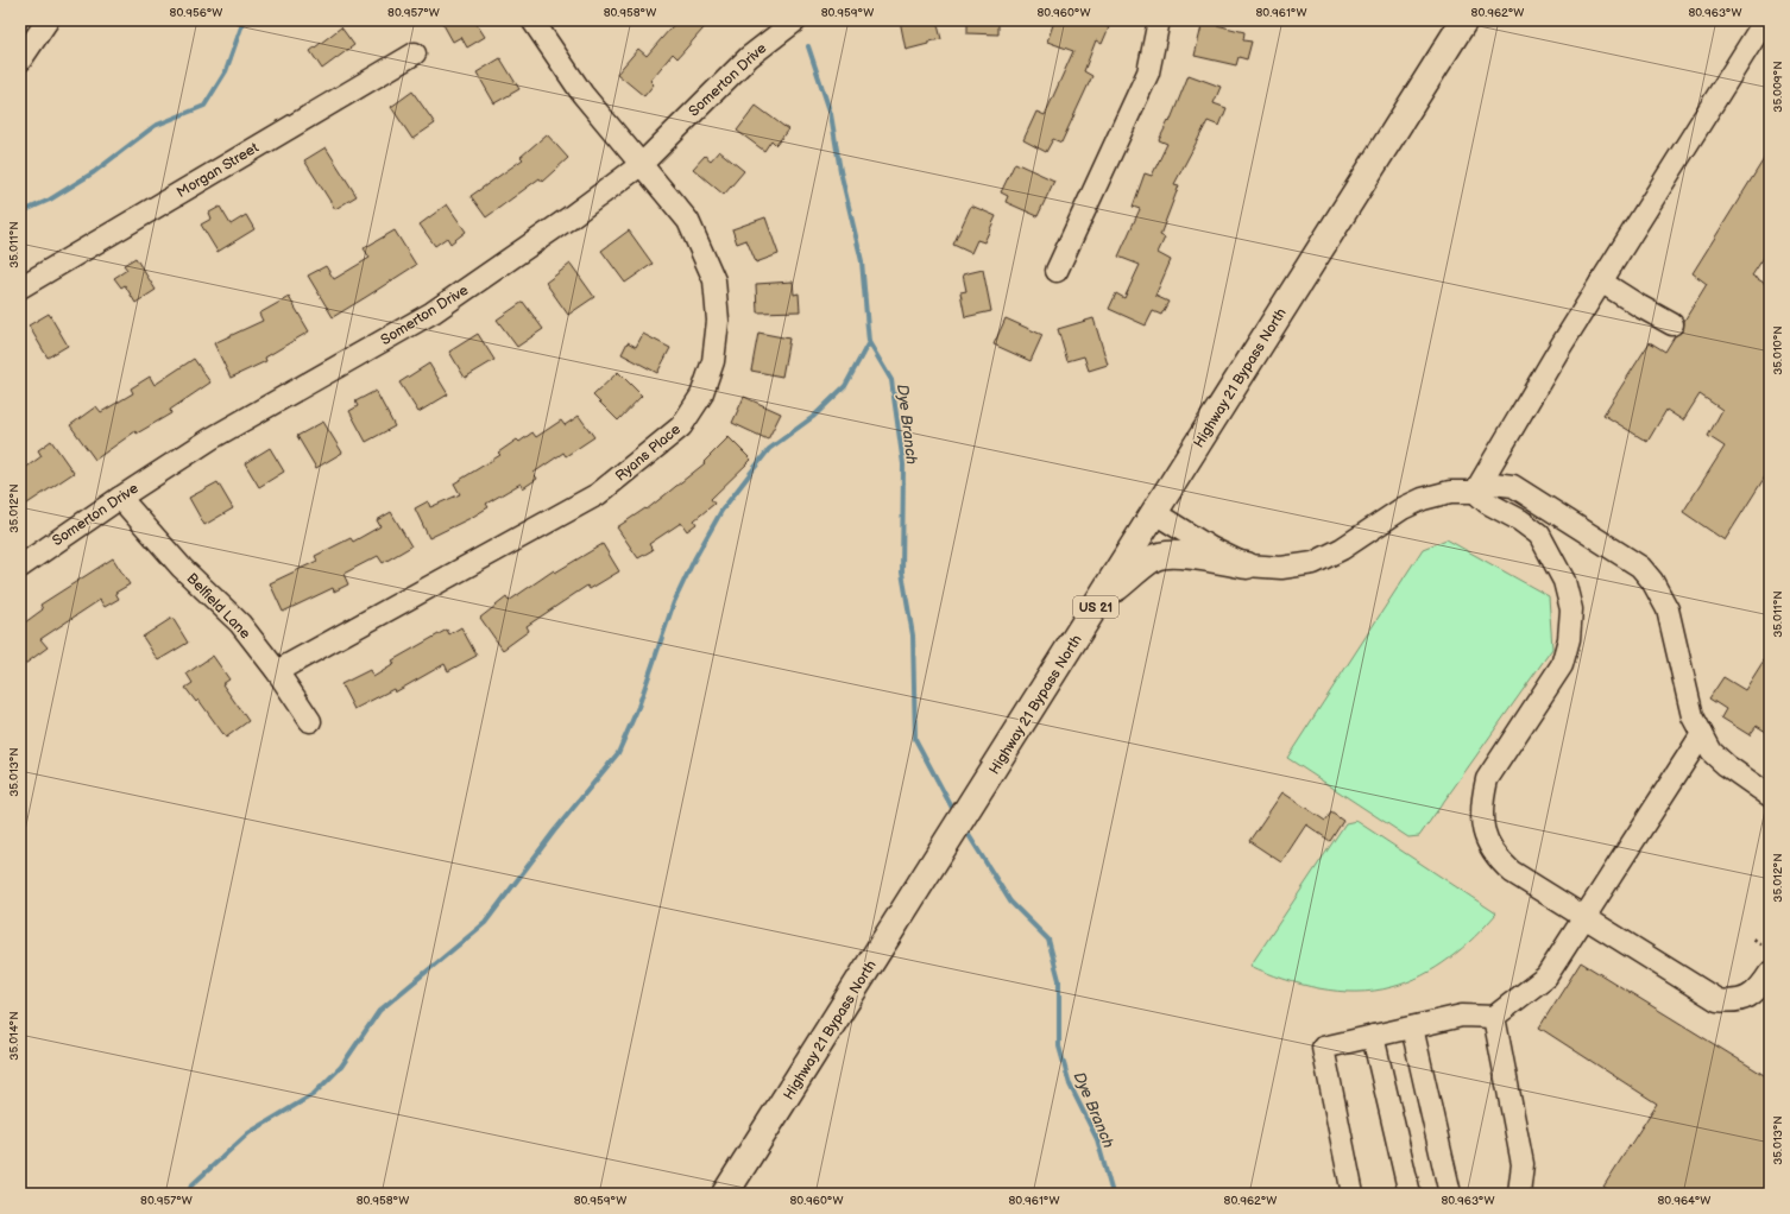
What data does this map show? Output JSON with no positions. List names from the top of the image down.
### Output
{
  "streets": {
    "main road": ["Highway 21 Bypass North", "US 21"],
    "street": [
      "Somerton Drive",
      "Morgan Street",
      "Ryans Place",
      "Belfield Lane"
    ]
  },
  "crossings": [
    ["Somerton Drive", "Ryans Place"],
    ["Somerton Drive", "Belfield Lane"],
    ["Ryans Place", "Belfield Lane"]
  ],
  "water": ["Dye Branch"],
  "coordinates": [
    "80.956°W",
    "80.957°W",
    "80.958°W",
    "80.959°W",
    "80.960°W",
    "80.961°W",
    "80.962°W",
    "80.963°W",
    "35.009°N",
    "35.011°N",
    "35.010°N",
    "35.012°N",
    "35.013°N",
    "35.014°N",
    "80.964°W"
  ]
}
